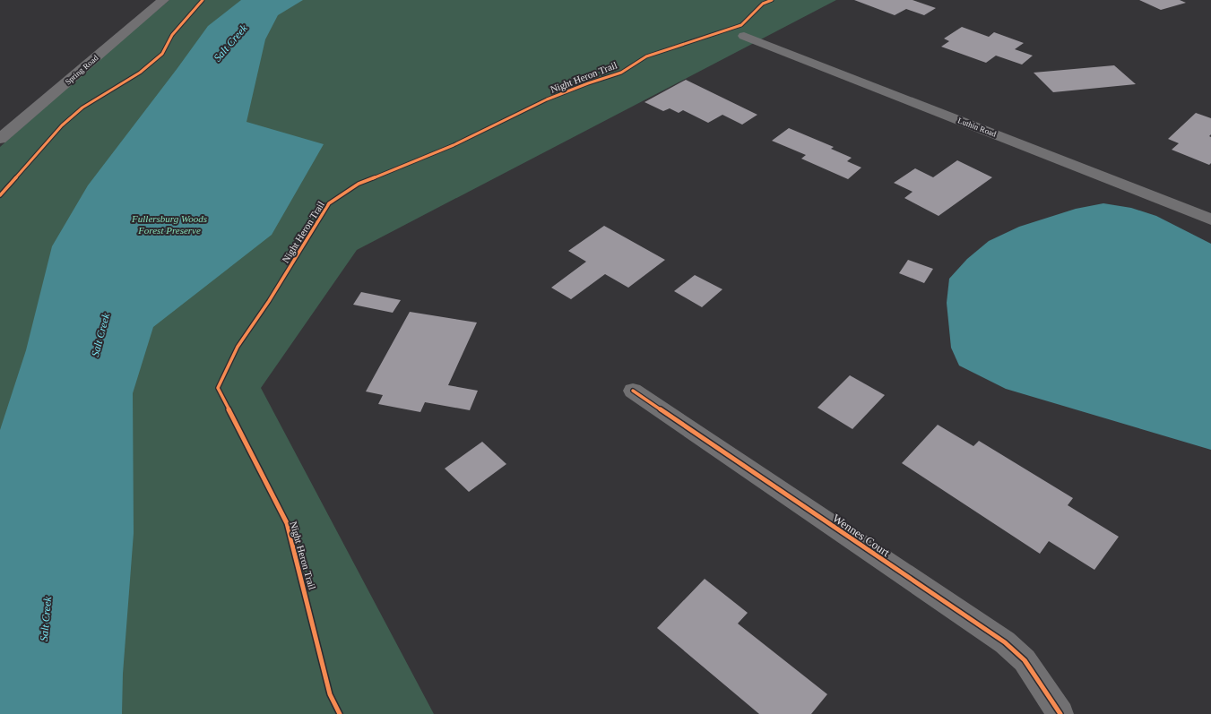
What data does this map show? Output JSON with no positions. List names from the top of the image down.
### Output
{
  "streets": {
    "street": ["Spring Road", "Luthin Road", "Wennes Court"],
    "cycle path": ["Night Heron Trail"]
  },
  "water": ["Salt Creek"],
  "parks": ["Fullersburg Woods Forest Preserve"]
}
